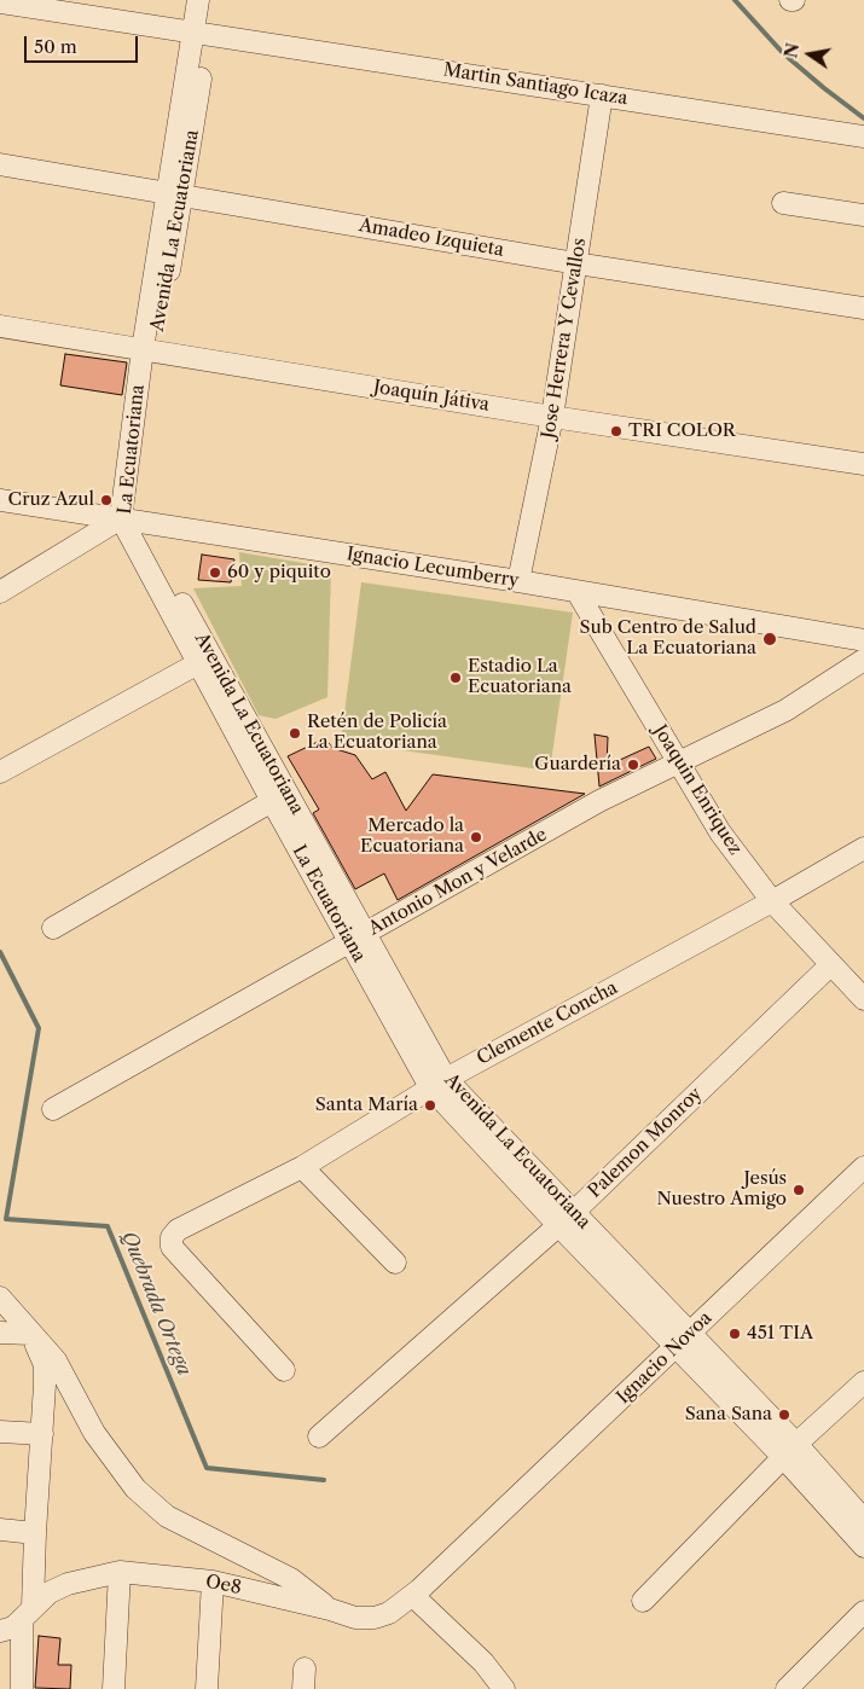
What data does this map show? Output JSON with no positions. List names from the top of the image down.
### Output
{
  "streets": {
    "street": [
      "Martin Santiago Icaza",
      "Avenida La Ecuatoriana",
      "Amadeo Izquieta",
      "Jose Herrera Y Cevallos",
      "Joaquín Játiva",
      "La Ecuatoriana",
      "Ignacio Lecumberry",
      "Joaquin Enriquez",
      "Antonio Mon y Velarde",
      "Clemente Concha",
      "Palemon Monroy",
      "Ignacio Novoa",
      "Oe8"
    ]
  },
  "crossings": [
    ["Martin Santiago Icaza", "Jose Herrera Y Cevallos"],
    ["Martin Santiago Icaza", "La Ecuatoriana"],
    ["Avenida La Ecuatoriana", "La Ecuatoriana"],
    ["Avenida La Ecuatoriana", "Antonio Mon y Velarde"],
    ["Avenida La Ecuatoriana", "Clemente Concha"],
    ["Avenida La Ecuatoriana", "Palemon Monroy"],
    ["Avenida La Ecuatoriana", "Ignacio Novoa"],
    ["Amadeo Izquieta", "Jose Herrera Y Cevallos"],
    ["Amadeo Izquieta", "La Ecuatoriana"],
    ["Jose Herrera Y Cevallos", "Joaquín Játiva"],
    ["Jose Herrera Y Cevallos", "Ignacio Lecumberry"],
    ["Joaquín Játiva", "La Ecuatoriana"],
    ["La Ecuatoriana", "Ignacio Lecumberry"],
    ["La Ecuatoriana", "Antonio Mon y Velarde"],
    ["Ignacio Lecumberry", "Joaquin Enriquez"],
    ["Joaquin Enriquez", "Antonio Mon y Velarde"],
    ["Joaquin Enriquez", "Clemente Concha"],
    ["Joaquin Enriquez", "Palemon Monroy"],
    ["Ignacio Novoa", "Oe8"]
  ],
  "water": ["Quebrada Ortega"],
  "places": [
    "TRI COLOR",
    "Cruz Azul",
    "60 y piquito",
    "Sub Centro de Salud La Ecuatoriana",
    "Estadio La Ecuatoriana",
    "Retén de Policía La Ecuatoriana",
    "Guardería",
    "Mercado la Ecuatoriana",
    "Santa María",
    "Jesús Nuestro Amigo",
    "451 TIA",
    "Sana Sana"
  ],
  "scale_bar": "50 m",
  "north": "left"
}
